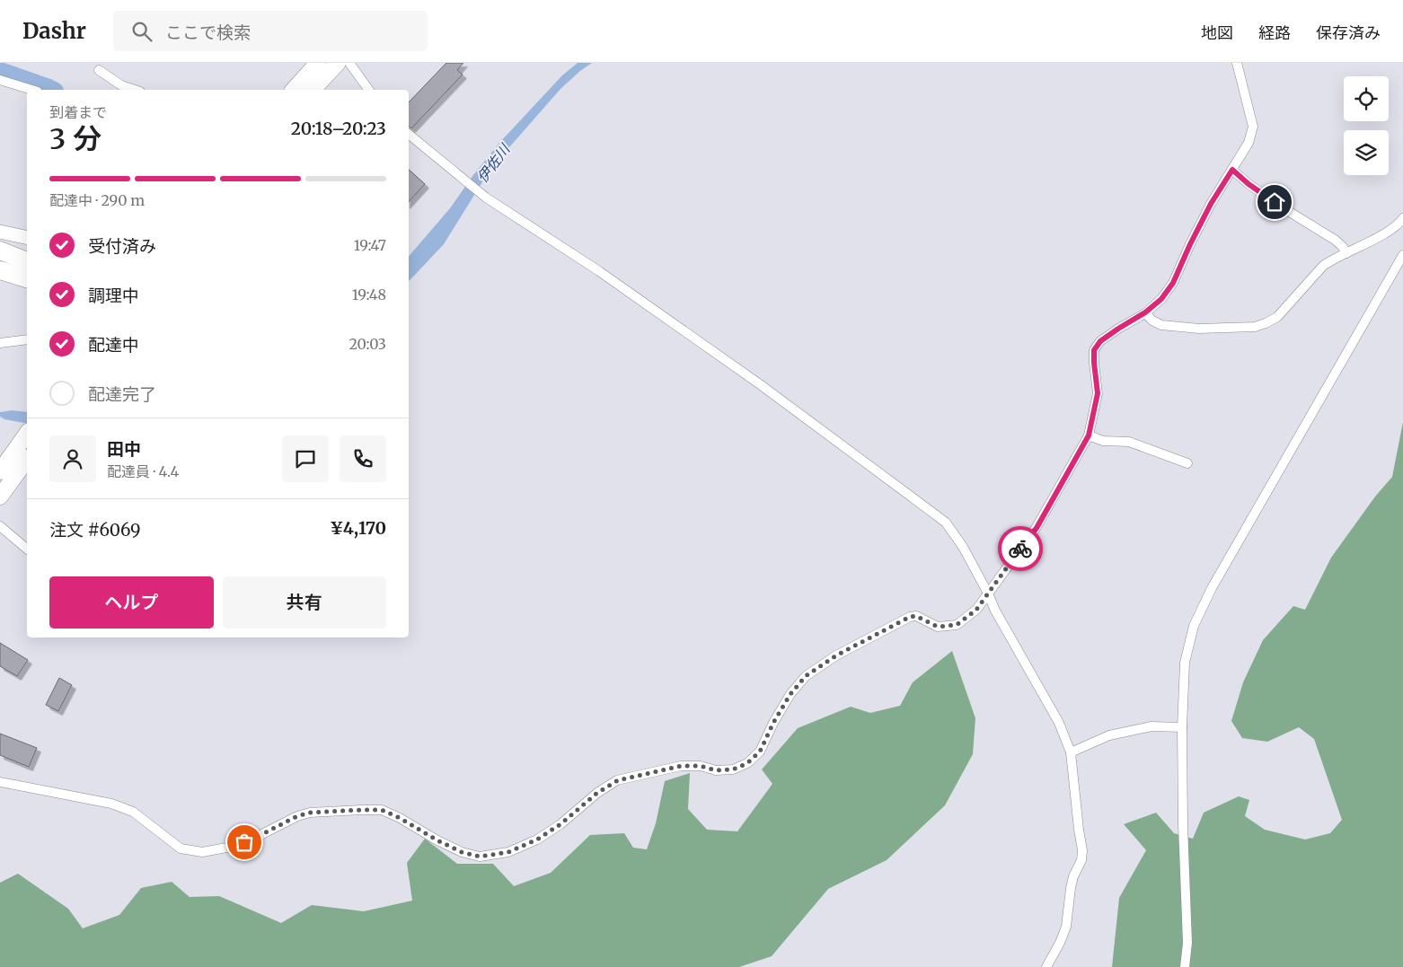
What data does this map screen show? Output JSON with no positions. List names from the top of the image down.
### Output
{
  "water": ["伊佐川"],
  "page": {
    "header": "Dashr",
    "search": "ここで検索",
    "nav": ["地図", "経路", "保存済み"],
    "heading": ["3 分", "到着まで", "20:18–20:23"],
    "panel": [
      "田中",
      "配達員 · 4.4",
      "注文 #6069",
      "¥4,170"
    ],
    "bar": "配達中 · 290 m",
    "list": [
      ["受付済み", "19:47"],
      ["調理中", "19:48"],
      ["配達中", "20:03"],
      "配達完了"
    ],
    "buttons": ["ヘルプ", "共有"]
  }
}
